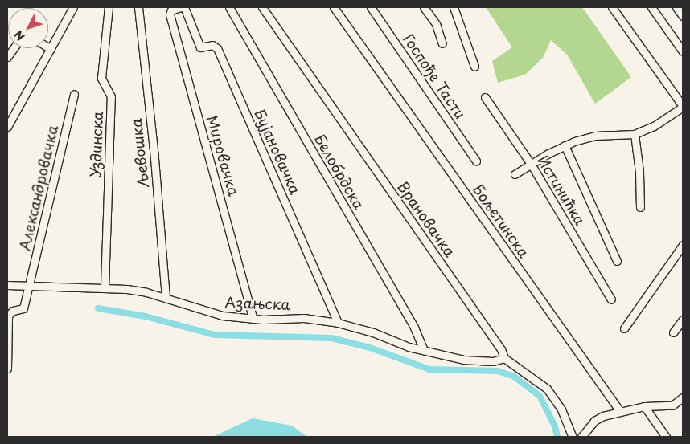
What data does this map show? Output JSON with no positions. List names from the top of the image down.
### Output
{
  "streets": {
    "street": [
      "Госпође Тасти",
      "Уздинска",
      "Бујановачка",
      "Љевошка",
      "Мировачка",
      "Белобрдска",
      "Александровачка",
      "Истинићка",
      "Врановачка",
      "Бољетинска",
      "Азањска"
    ]
  },
  "crossings": [
    ["Уздинска", "Азањска"],
    ["Бујановачка", "Мировачка"],
    ["Бујановачка", "Азањска"],
    ["Љевошка", "Азањска"],
    ["Мировачка", "Азањска"],
    ["Белобрдска", "Азањска"],
    ["Александровачка", "Азањска"],
    ["Врановачка", "Азањска"]
  ],
  "north": "bottom left"
}
